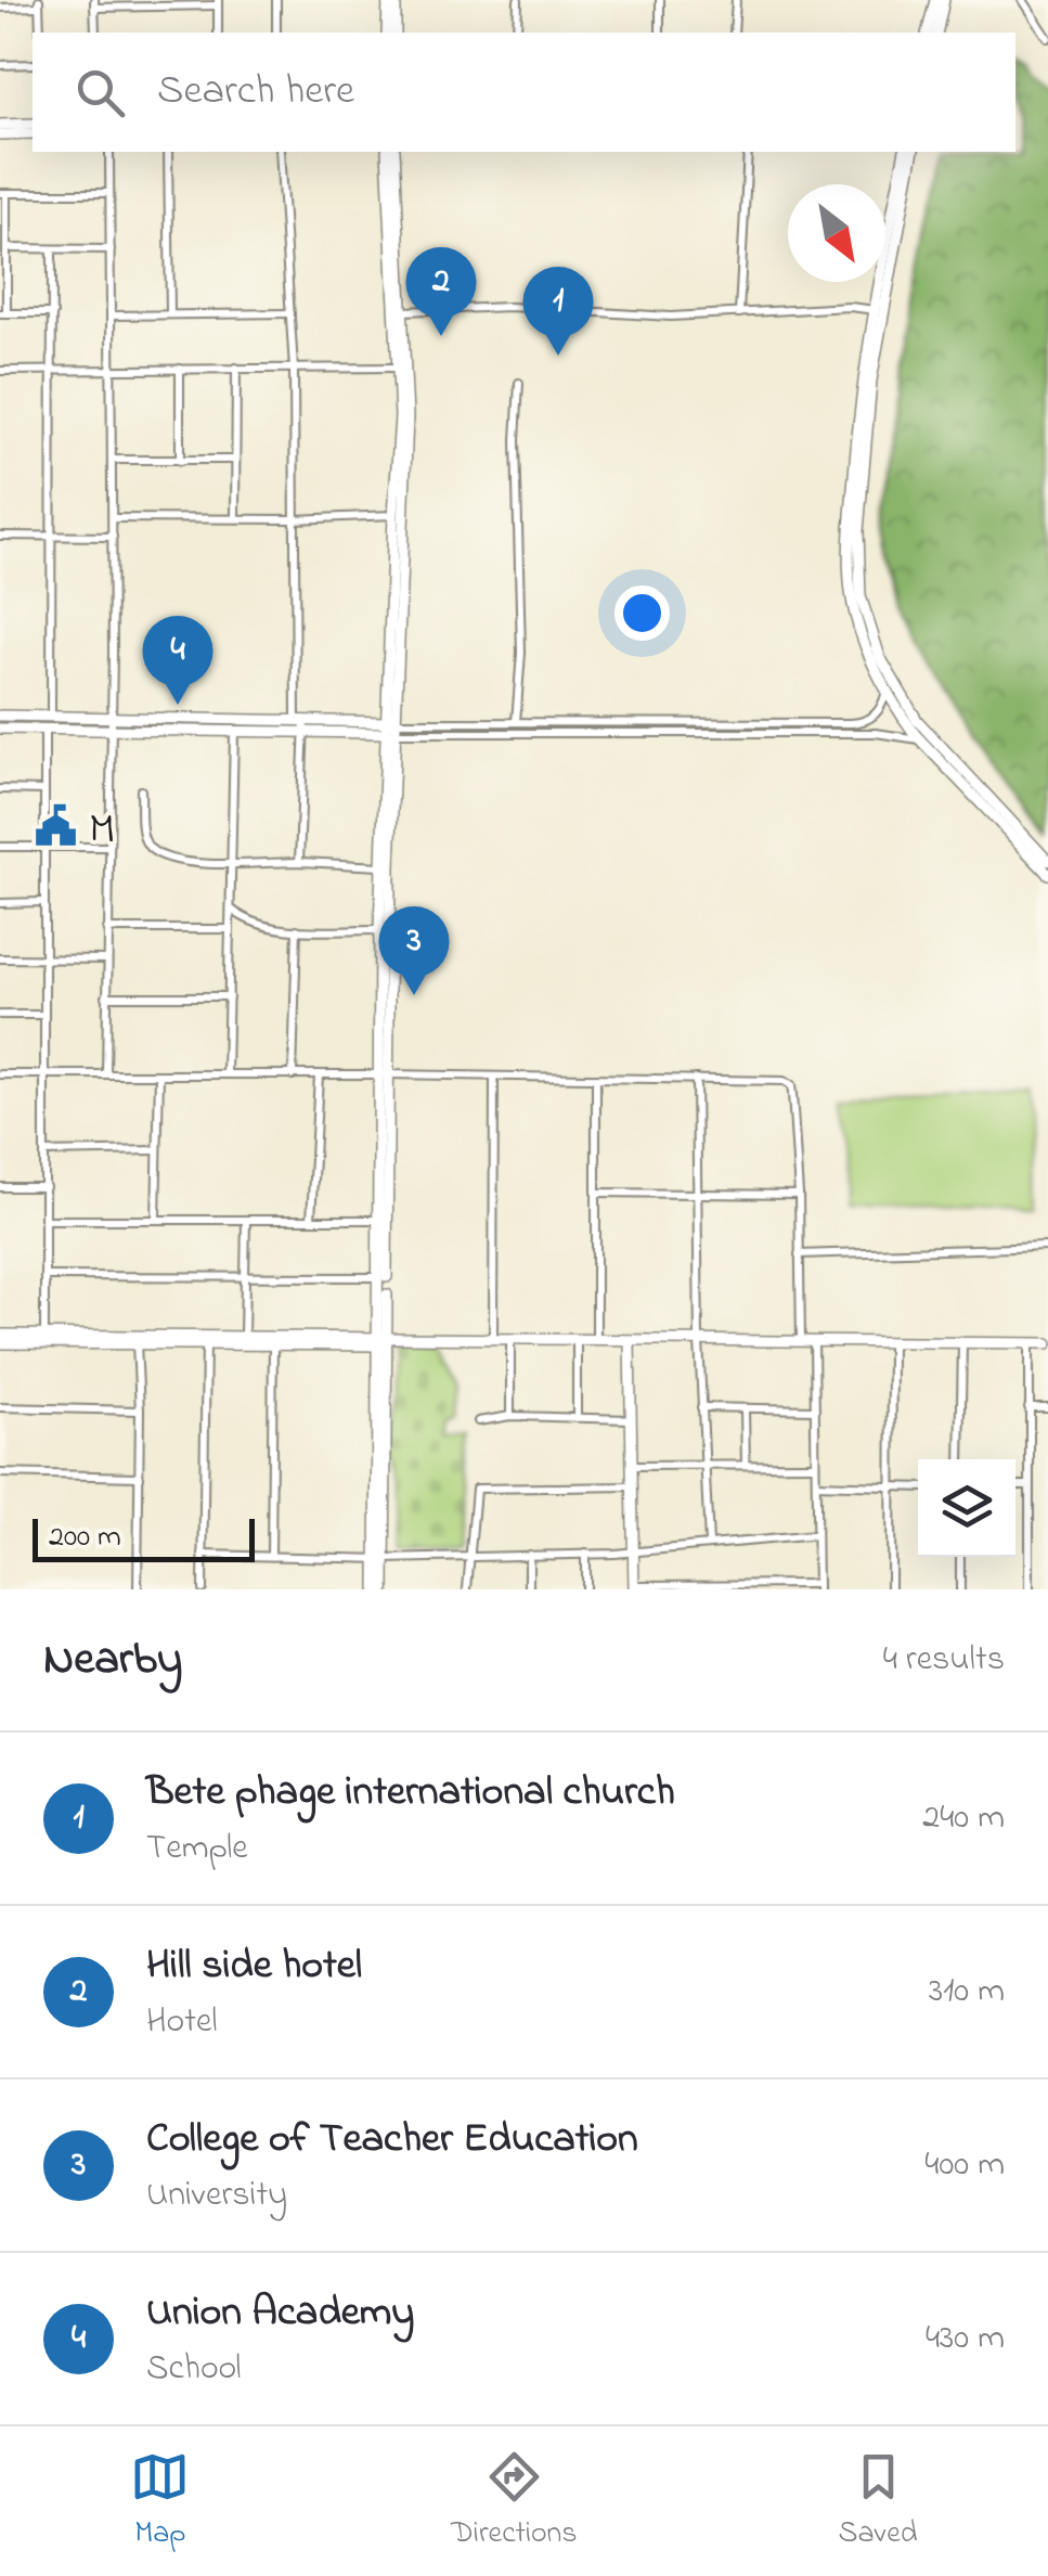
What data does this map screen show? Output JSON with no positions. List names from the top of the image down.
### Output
{
  "places": {
    "public building": ["M"]
  },
  "scale_bar": "200 m",
  "north": "bottom right",
  "page": {
    "search": "Search here",
    "pins": [
      "2",
      "1",
      "4",
      "3"
    ],
    "scale": "200 m",
    "heading": ["Nearby", "4 results"],
    "list": [
      {
        "mark": "1",
        "name": "Bete phage international church",
        "note": "Temple",
        "value": "240 m"
      },
      {
        "mark": "2",
        "name": "Hill side hotel",
        "note": "Hotel",
        "value": "310 m"
      },
      {
        "mark": "3",
        "name": "College of Teacher Education",
        "note": "University",
        "value": "400 m"
      },
      {
        "mark": "4",
        "name": "Union Academy",
        "note": "School",
        "value": "430 m"
      }
    ],
    "nav": ["Map", "Directions", "Saved"]
  }
}
